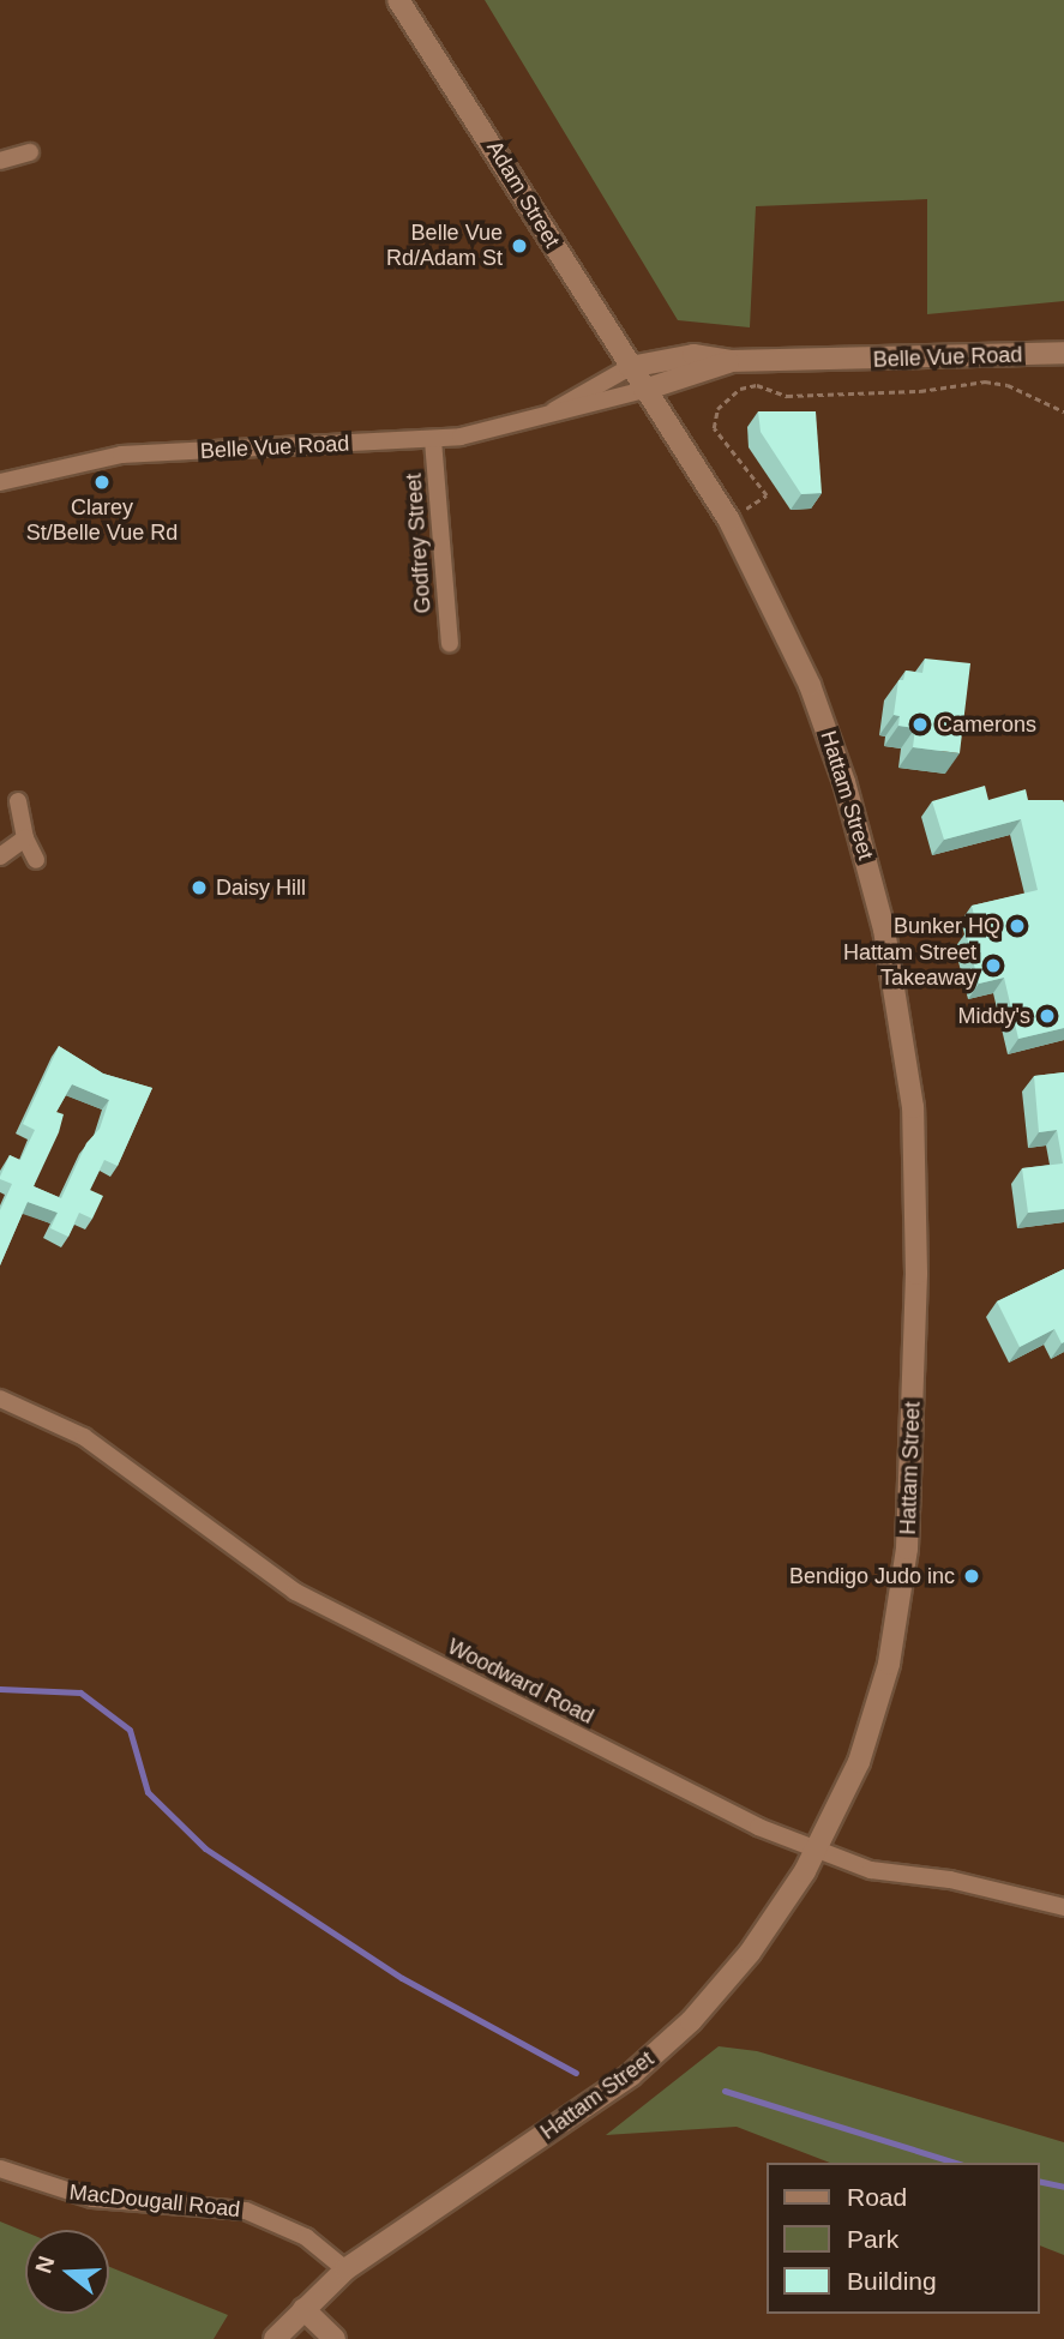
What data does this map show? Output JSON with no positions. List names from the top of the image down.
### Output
{
  "streets": {
    "main road": ["Adam Street", "Belle Vue Road", "Hattam Street"],
    "street": ["Godfrey Street", "Woodward Road", "MacDougall Road"]
  },
  "crossings": [
    ["Adam Street", "Belle Vue Road"],
    ["Adam Street", "Hattam Street"],
    ["Belle Vue Road", "Godfrey Street"],
    ["Belle Vue Road", "Hattam Street"],
    ["Hattam Street", "Woodward Road"],
    ["Hattam Street", "MacDougall Road"]
  ],
  "places": [
    "Belle Vue Rd/Adam St",
    "Clarey St/Belle Vue Rd",
    "Camerons",
    "Daisy Hill",
    "Bunker HQ",
    "Hattam Street Takeaway",
    "Middy's",
    "Bendigo Judo inc"
  ],
  "legend": ["Road", "Park", "Building"],
  "north": "left"
}
